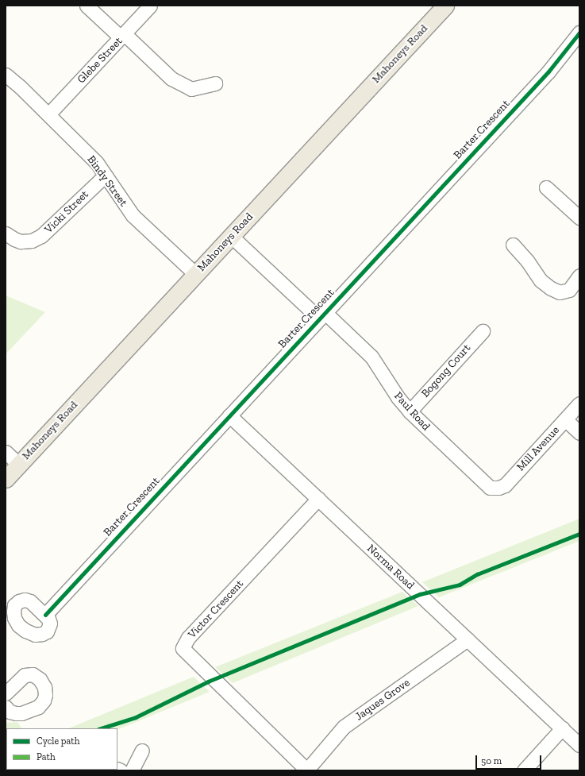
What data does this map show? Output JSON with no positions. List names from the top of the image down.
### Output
{
  "streets": {
    "main road": ["Mahoneys Road"],
    "street": [
      "Glebe Street",
      "Barter Crescent",
      "Bindy Street",
      "Vicki Street",
      "Bogong Court",
      "Paul Road",
      "Mill Avenue",
      "Norma Road",
      "Victor Crescent",
      "Jaques Grove"
    ]
  },
  "crossings": [
    ["Mahoneys Road", "Bindy Street"],
    ["Mahoneys Road", "Paul Road"],
    ["Glebe Street", "Bindy Street"],
    ["Barter Crescent", "Paul Road"],
    ["Barter Crescent", "Norma Road"],
    ["Bindy Street", "Vicki Street"],
    ["Bogong Court", "Paul Road"],
    ["Paul Road", "Mill Avenue"],
    ["Norma Road", "Victor Crescent"],
    ["Norma Road", "Jaques Grove"],
    ["Victor Crescent", "Jaques Grove"]
  ],
  "legend": ["Cycle path", "Path"],
  "scale_bar": "50 m"
}
